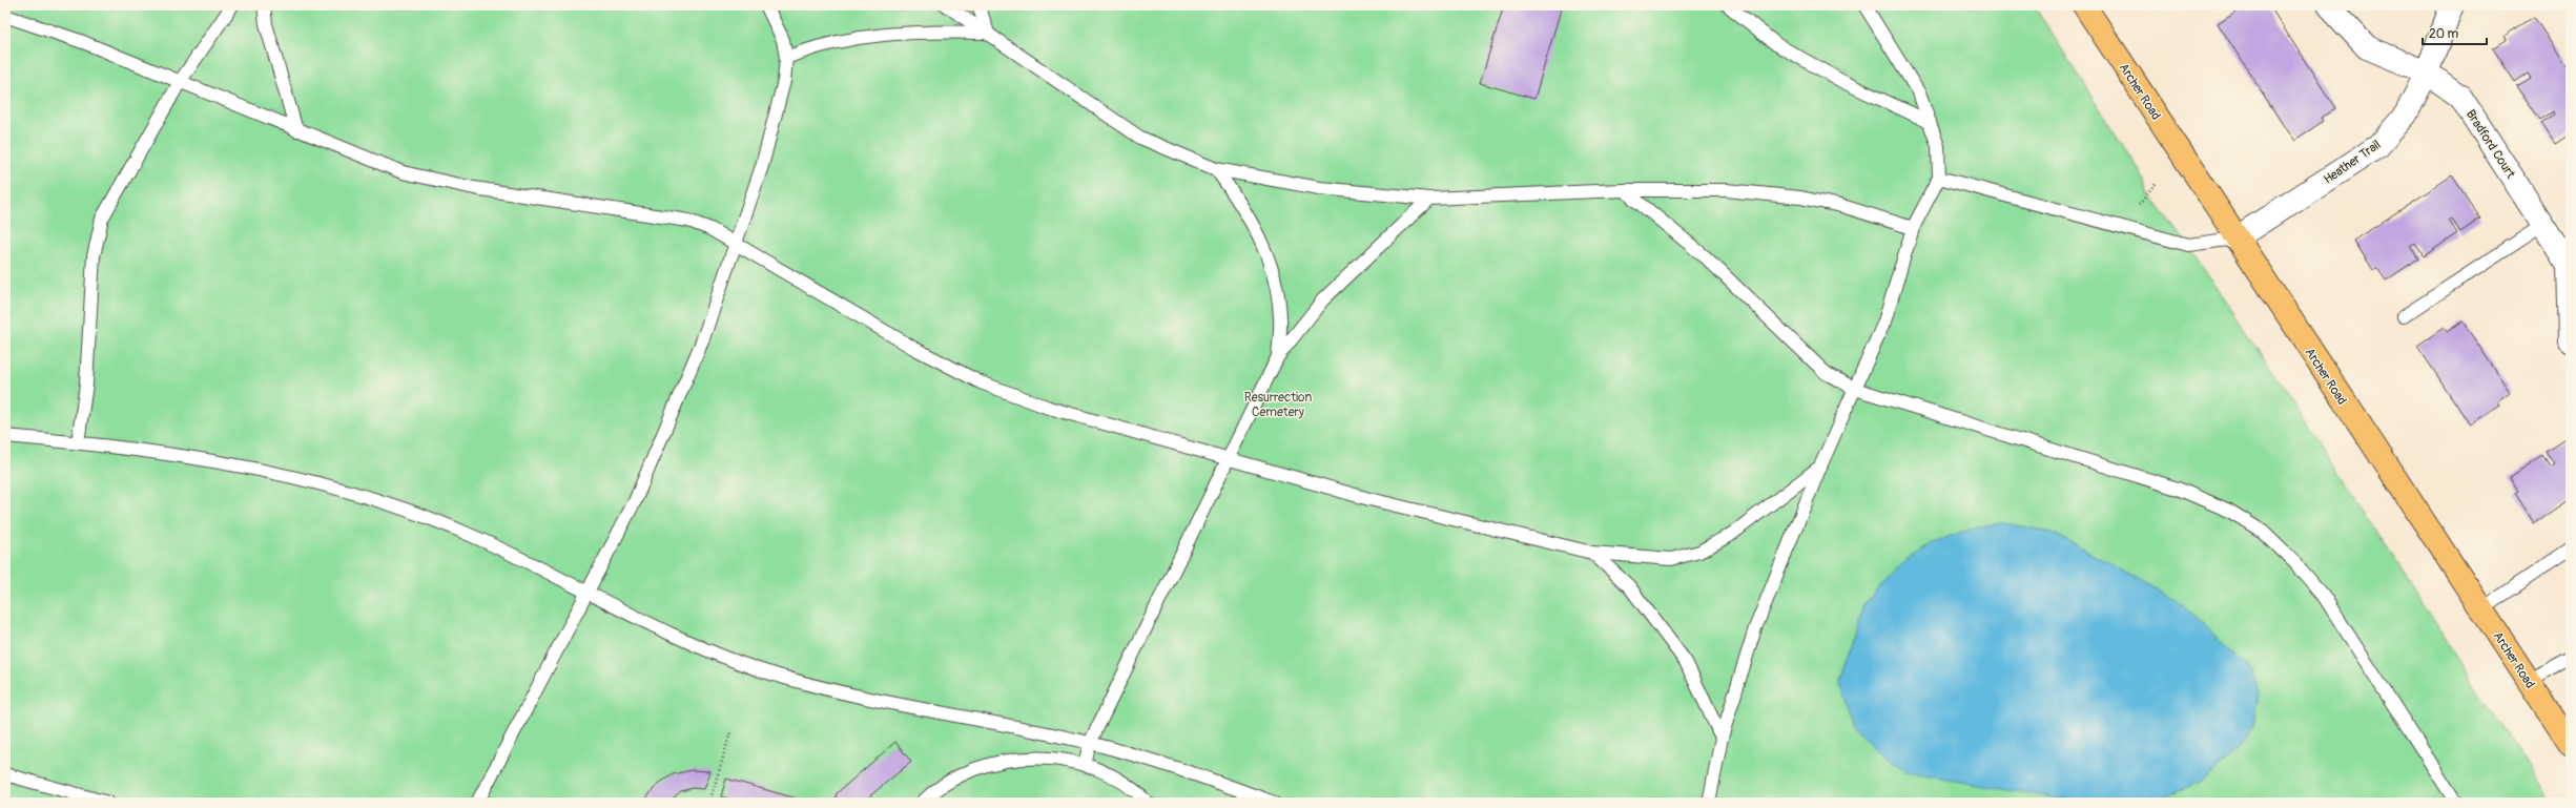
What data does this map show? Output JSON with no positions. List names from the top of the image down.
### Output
{
  "streets": {
    "main road": ["Archer Road"],
    "street": ["Bradford Court", "Heather Trail"]
  },
  "crossings": [
    ["Archer Road", "Heather Trail"],
    ["Bradford Court", "Heather Trail"]
  ],
  "parks": ["Resurrection Cemetery"],
  "scale_bar": "20 m"
}
